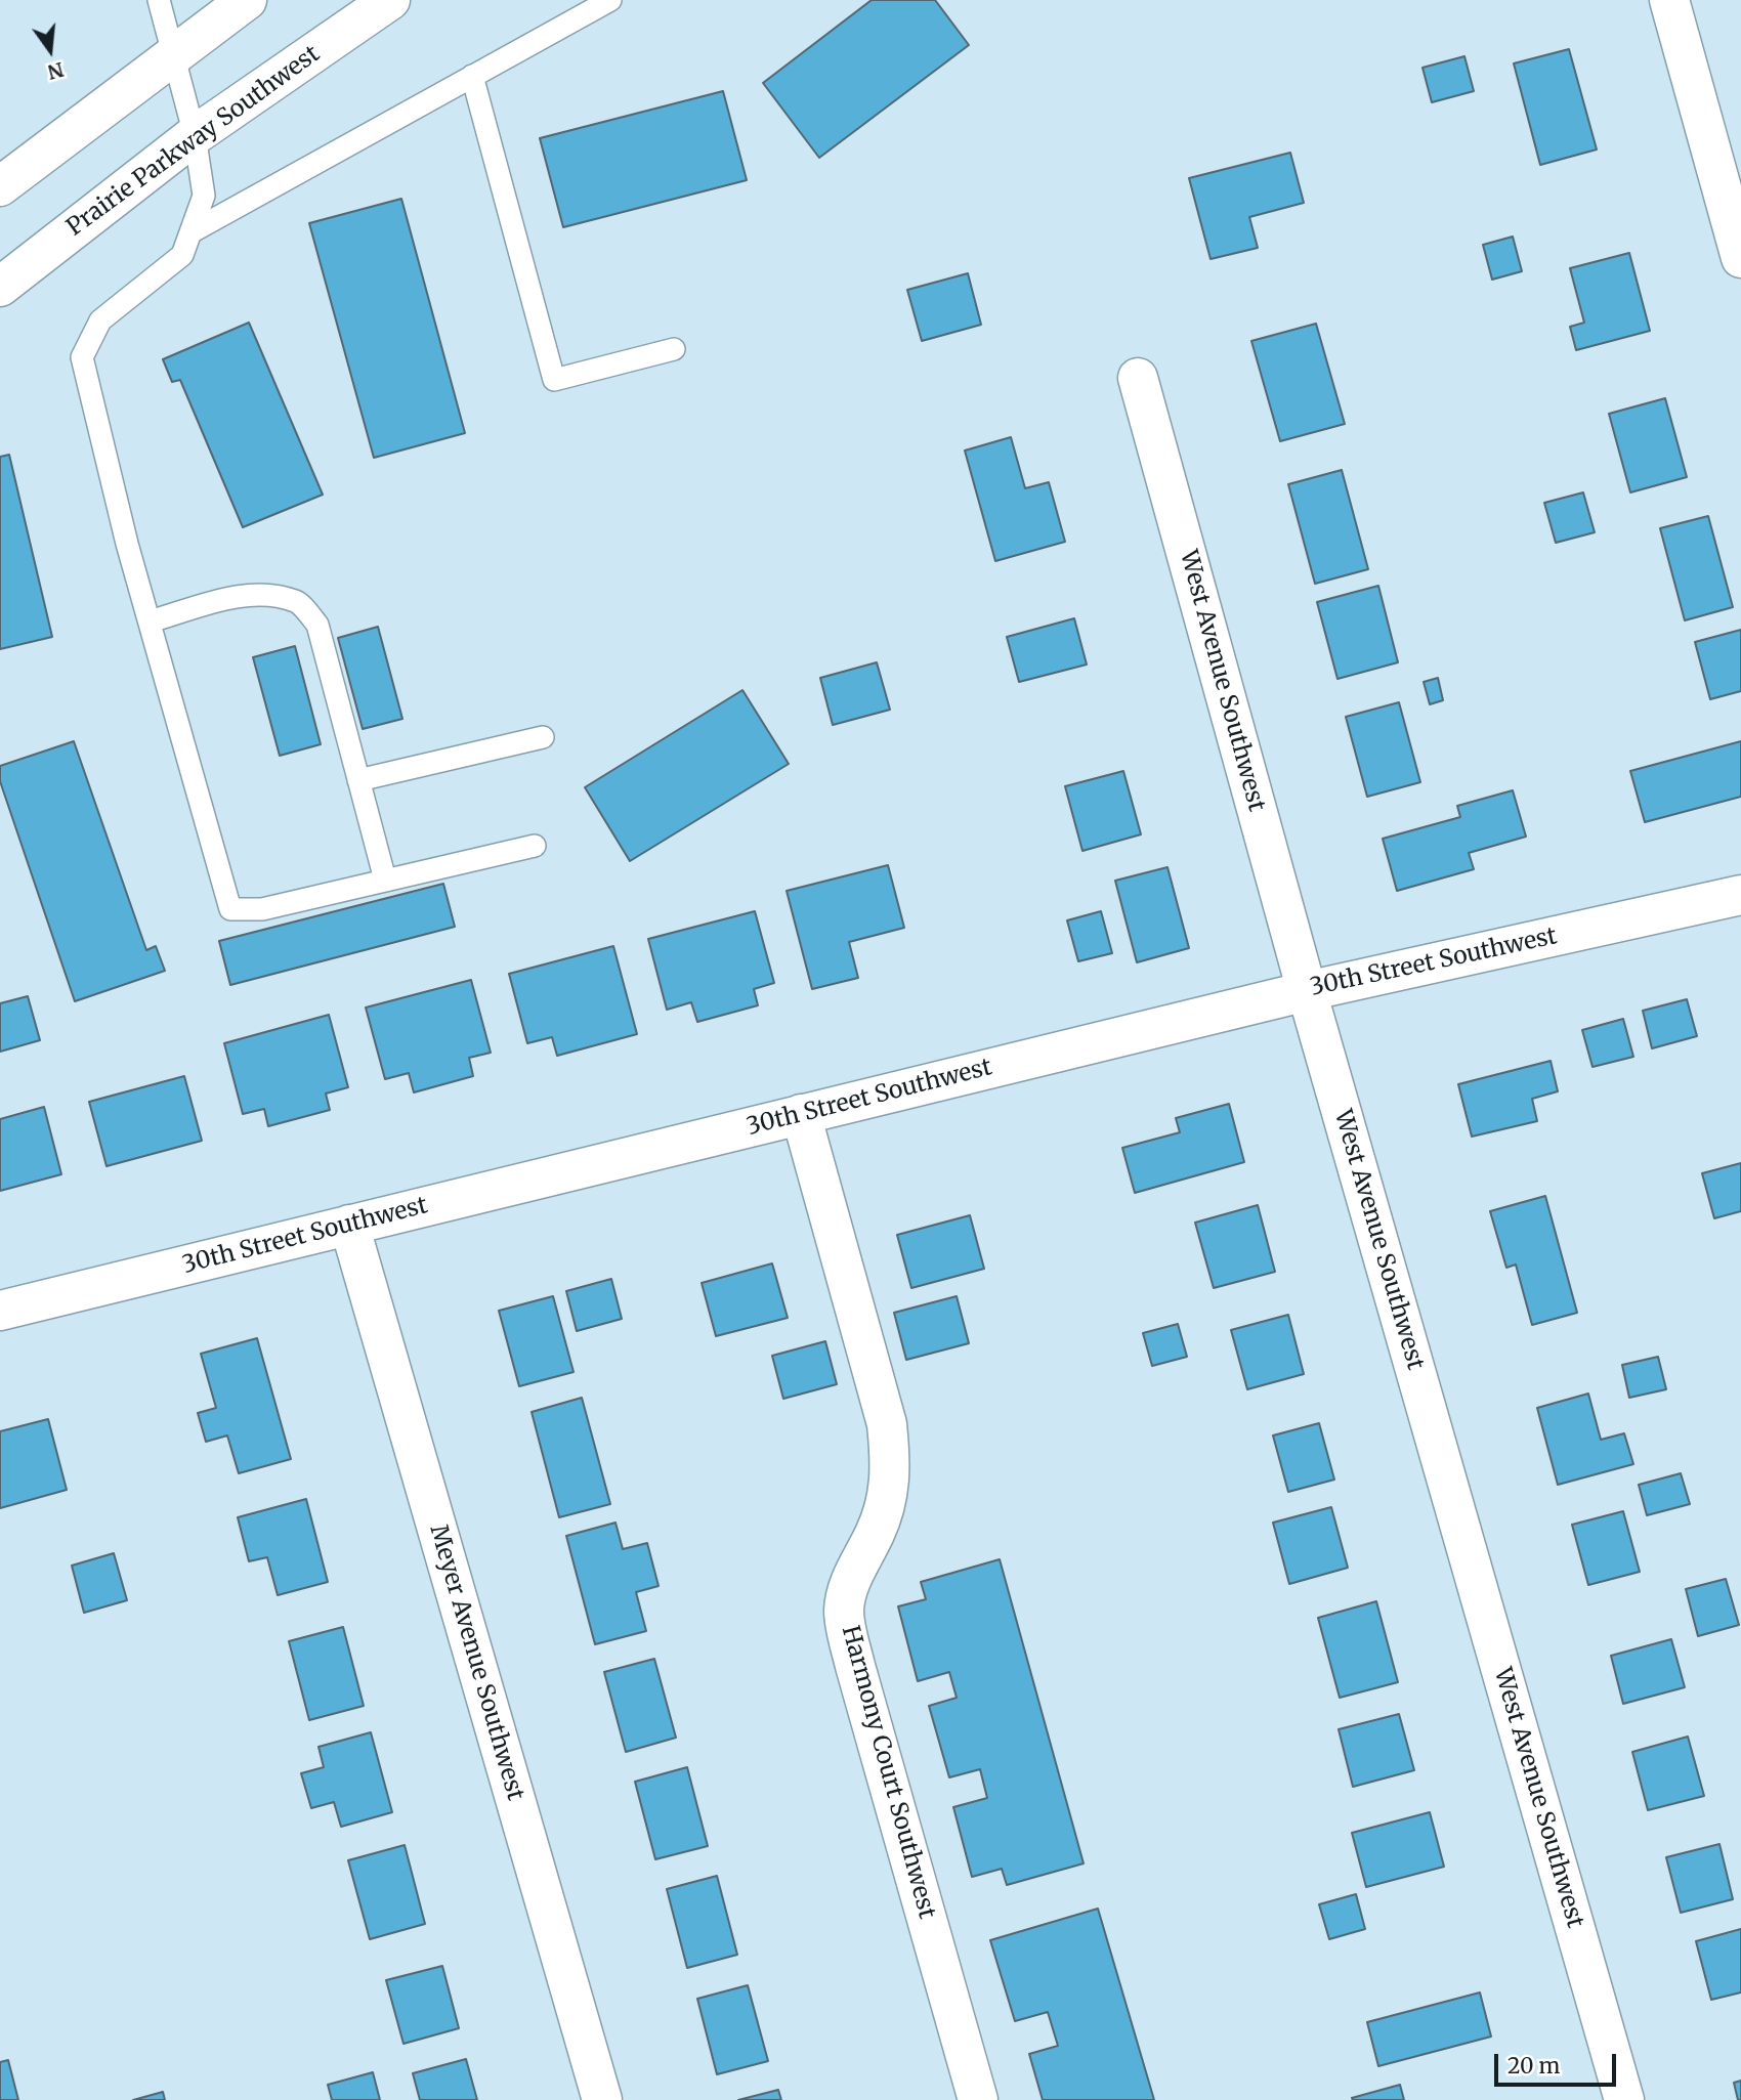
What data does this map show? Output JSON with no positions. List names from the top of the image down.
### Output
{
  "streets": {
    "street": [
      "Prairie Parkway Southwest",
      "West Avenue Southwest",
      "30th Street Southwest",
      "Meyer Avenue Southwest",
      "Harmony Court Southwest"
    ]
  },
  "crossings": [
    ["West Avenue Southwest", "30th Street Southwest"],
    ["30th Street Southwest", "Meyer Avenue Southwest"],
    ["30th Street Southwest", "Harmony Court Southwest"]
  ],
  "scale_bar": "20 m",
  "north": "bottom"
}
